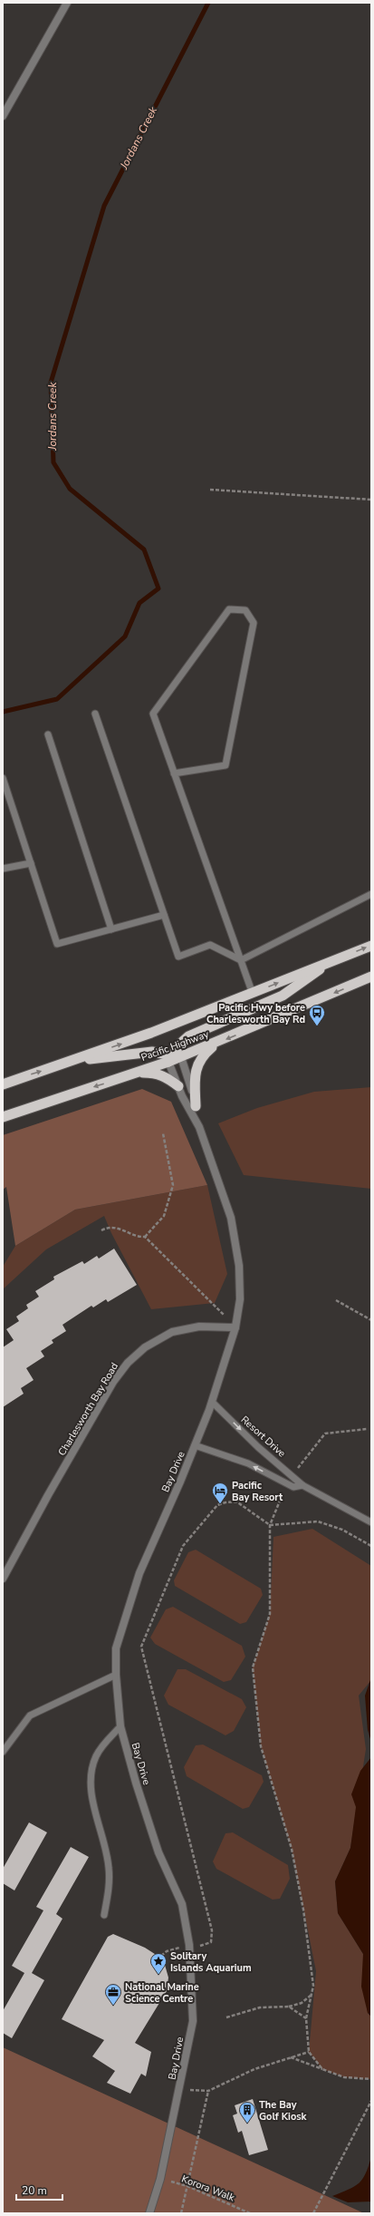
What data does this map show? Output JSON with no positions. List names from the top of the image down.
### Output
{
  "streets": {
    "highway": ["Pacific Highway"],
    "street": ["Charlesworth Bay Road", "Bay Drive"],
    "lane": ["Resort Drive"],
    "path": ["Korora Walk"]
  },
  "crossings": [
    ["Charlesworth Bay Road", "Bay Drive"],
    ["Resort Drive", "Bay Drive"],
    ["Bay Drive", "Korora Walk"]
  ],
  "water": ["Jordans Creek"],
  "places": {
    "bus stop": ["Pacific Hwy before Charlesworth Bay Rd"],
    "hotel": ["Pacific Bay Resort"],
    "place": ["Solitary Islands Aquarium"],
    "office": ["National Marine Science Centre"],
    "building": ["The Bay Golf Kiosk"]
  },
  "scale_bar": "20 m"
}
